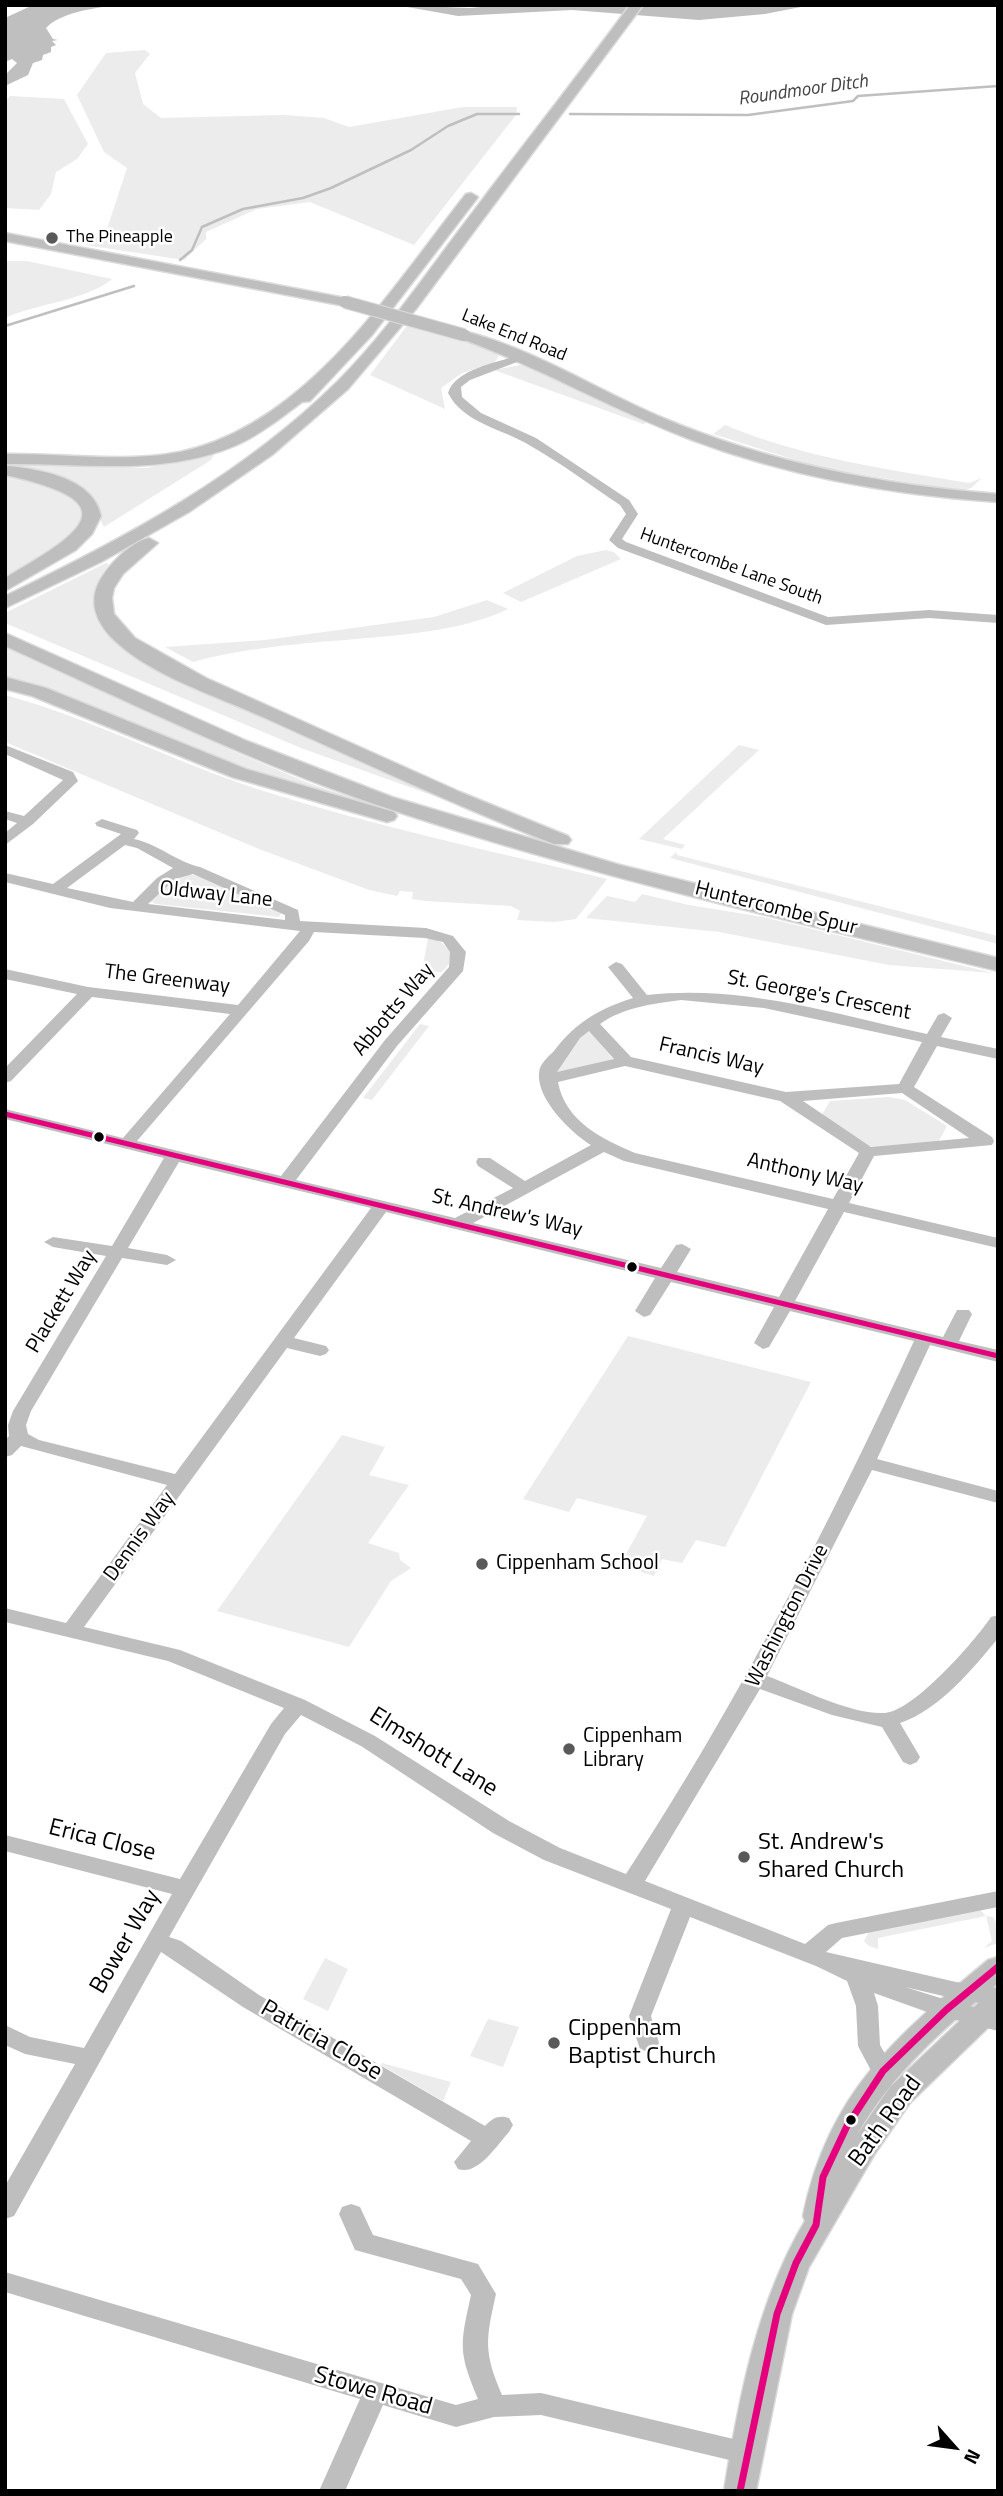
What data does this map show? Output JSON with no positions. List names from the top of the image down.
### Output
{
  "streets": {
    "highway": ["Huntercombe Spur"],
    "main road": ["Lake End Road", "Bath Road"],
    "street": [
      "Huntercombe Lane South",
      "Oldway Lane",
      "The Greenway",
      "St. George's Crescent",
      "Abbotts Way",
      "Francis Way",
      "Anthony Way",
      "St. Andrew's Way",
      "Plackett Way",
      "Dennis Way",
      "Washington Drive",
      "Elmshott Lane",
      "Erica Close",
      "Bower Way",
      "Patricia Close",
      "Stowe Road"
    ]
  },
  "crossings": [
    ["Lake End Road", "Huntercombe Lane South"],
    ["Oldway Lane", "Abbotts Way"],
    ["Abbotts Way", "St. Andrew's Way"],
    ["St. Andrew's Way", "Plackett Way"],
    ["St. Andrew's Way", "Dennis Way"],
    ["St. Andrew's Way", "Washington Drive"],
    ["Dennis Way", "Elmshott Lane"],
    ["Washington Drive", "Elmshott Lane"],
    ["Elmshott Lane", "Bower Way"],
    ["Elmshott Lane", "Bath Road"],
    ["Erica Close", "Bower Way"],
    ["Bower Way", "Patricia Close"],
    ["Bath Road", "Stowe Road"]
  ],
  "water": ["Roundmoor Ditch"],
  "places": [
    "The Pineapple",
    "Cippenham School",
    "Cippenham Library",
    "St. Andrew's Shared Church",
    "Cippenham Baptist Church"
  ],
  "north": "bottom right"
}
